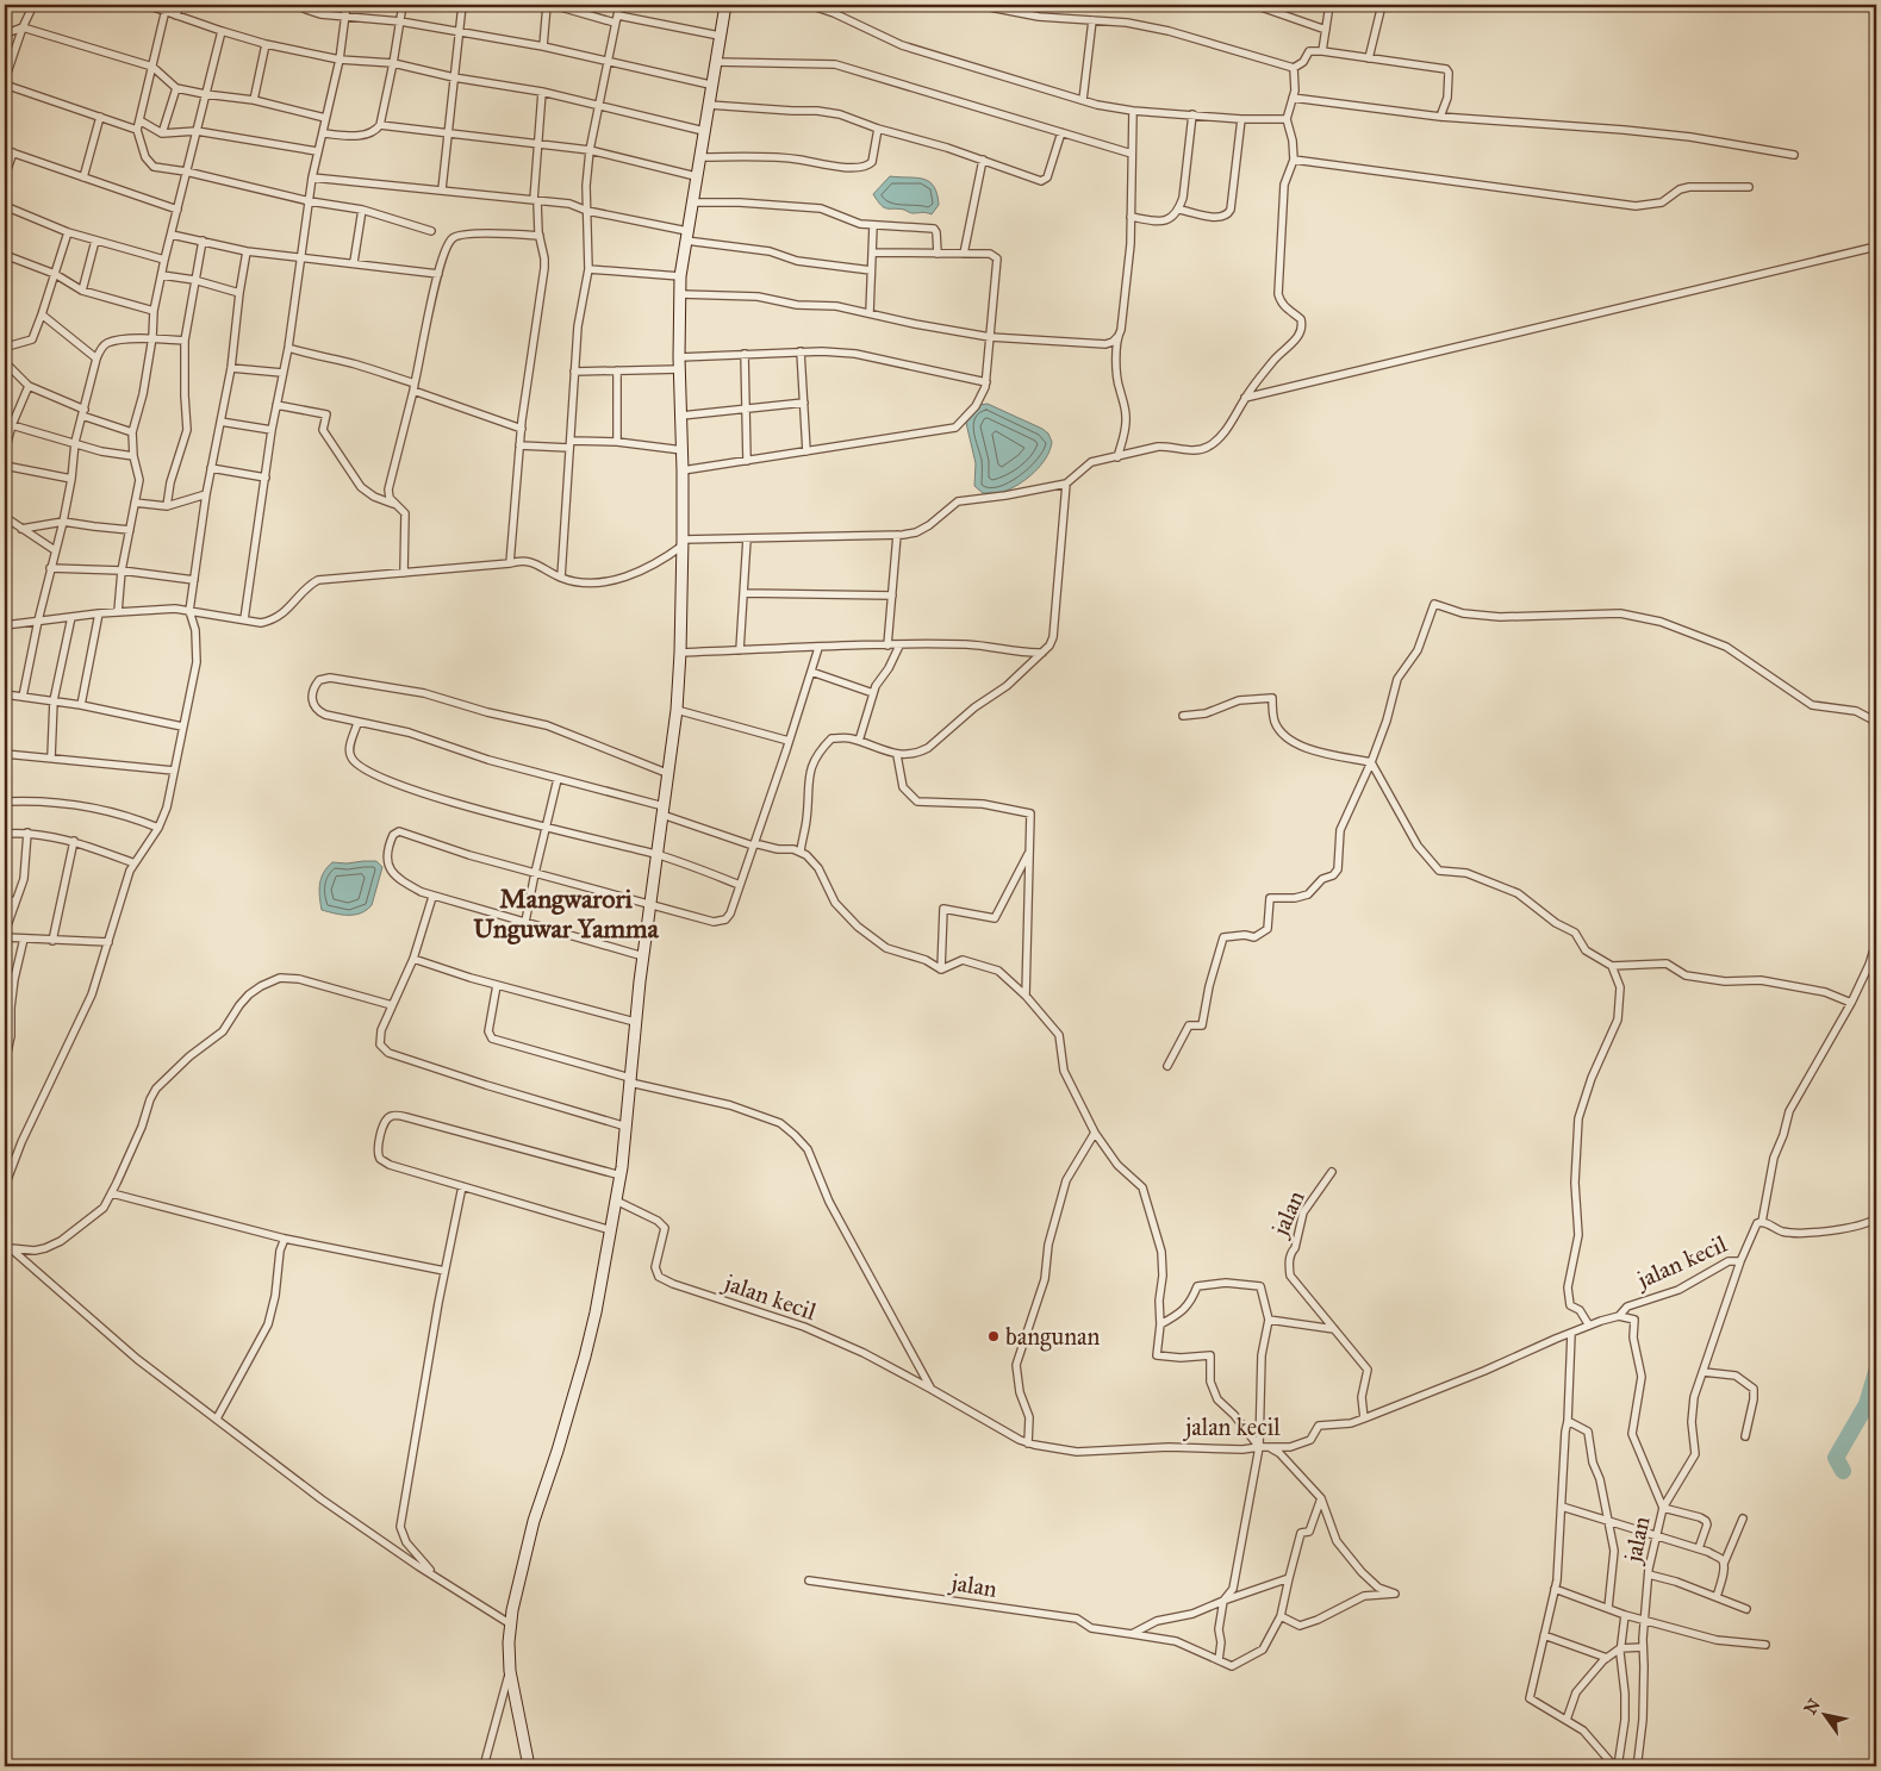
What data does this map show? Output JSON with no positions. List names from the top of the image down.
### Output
{
  "streets": {
    "street": ["jalan", "jalan kecil"]
  },
  "crossings": [
    ["jalan", "jalan kecil"]
  ],
  "districts": ["Mangwarori Unguwar Yamma"],
  "places": ["bangunan"],
  "north": "top left"
}
